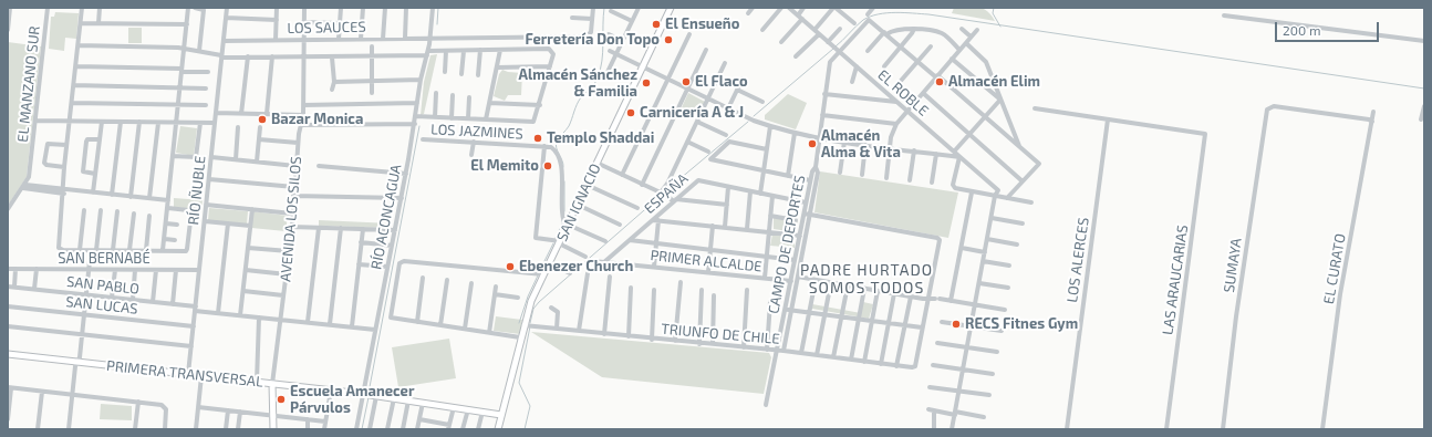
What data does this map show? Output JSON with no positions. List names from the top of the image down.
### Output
{
  "streets": {
    "main road": ["SAN IGNACIO", "AVENIDA LOS SILOS", "PRIMERA TRANSVERSAL"],
    "street": [
      "LOS SAUCES",
      "EL MANZANO SUR",
      "EL ROBLE",
      "LOS JAZMINES",
      "RÍO ÑUBLE",
      "ESPAÑA",
      "RÍO ACONCAGUA",
      "CAMPO DE DEPORTES",
      "SAN BERNABÉ",
      "LOS ALERCES",
      "PRIMER ALCALDE",
      "SUMAYA",
      "EL CURATO",
      "LAS ARAUCARIAS",
      "SAN PABLO",
      "SAN LUCAS",
      "TRIUNFO DE CHILE"
    ]
  },
  "crossings": [
    ["LOS SAUCES", "RÍO ÑUBLE"],
    ["LOS SAUCES", "RÍO ACONCAGUA"],
    ["LOS SAUCES", "AVENIDA LOS SILOS"],
    ["EL ROBLE", "CAMPO DE DEPORTES"],
    ["RÍO ÑUBLE", "SAN BERNABÉ"],
    ["RÍO ÑUBLE", "SAN PABLO"],
    ["RÍO ÑUBLE", "SAN LUCAS"],
    ["RÍO ÑUBLE", "PRIMERA TRANSVERSAL"],
    ["ESPAÑA", "CAMPO DE DEPORTES"],
    ["ESPAÑA", "PRIMER ALCALDE"],
    ["SAN IGNACIO", "TRIUNFO DE CHILE"],
    ["SAN IGNACIO", "PRIMERA TRANSVERSAL"],
    ["RÍO ACONCAGUA", "PRIMERA TRANSVERSAL"],
    ["AVENIDA LOS SILOS", "PRIMERA TRANSVERSAL"],
    ["CAMPO DE DEPORTES", "PRIMER ALCALDE"],
    ["CAMPO DE DEPORTES", "TRIUNFO DE CHILE"],
    ["LOS ALERCES", "LAS ARAUCARIAS"],
    ["SUMAYA", "EL CURATO"]
  ],
  "districts": ["PADRE HURTADO SOMOS TODOS"],
  "places": [
    "El Ensueño",
    "Ferretería Don Topo",
    "El Flaco",
    "Almacén Elim",
    "Almacén Sánchez & Familia",
    "Carnicería A & J",
    "Bazar Monica",
    "Templo Shaddai",
    "Almacén Alma & Vita",
    "El Memito",
    "Ebenezer Church",
    "RECS Fitnes Gym",
    "Escuela Amanecer Párvulos"
  ],
  "scale_bar": "200 m"
}
